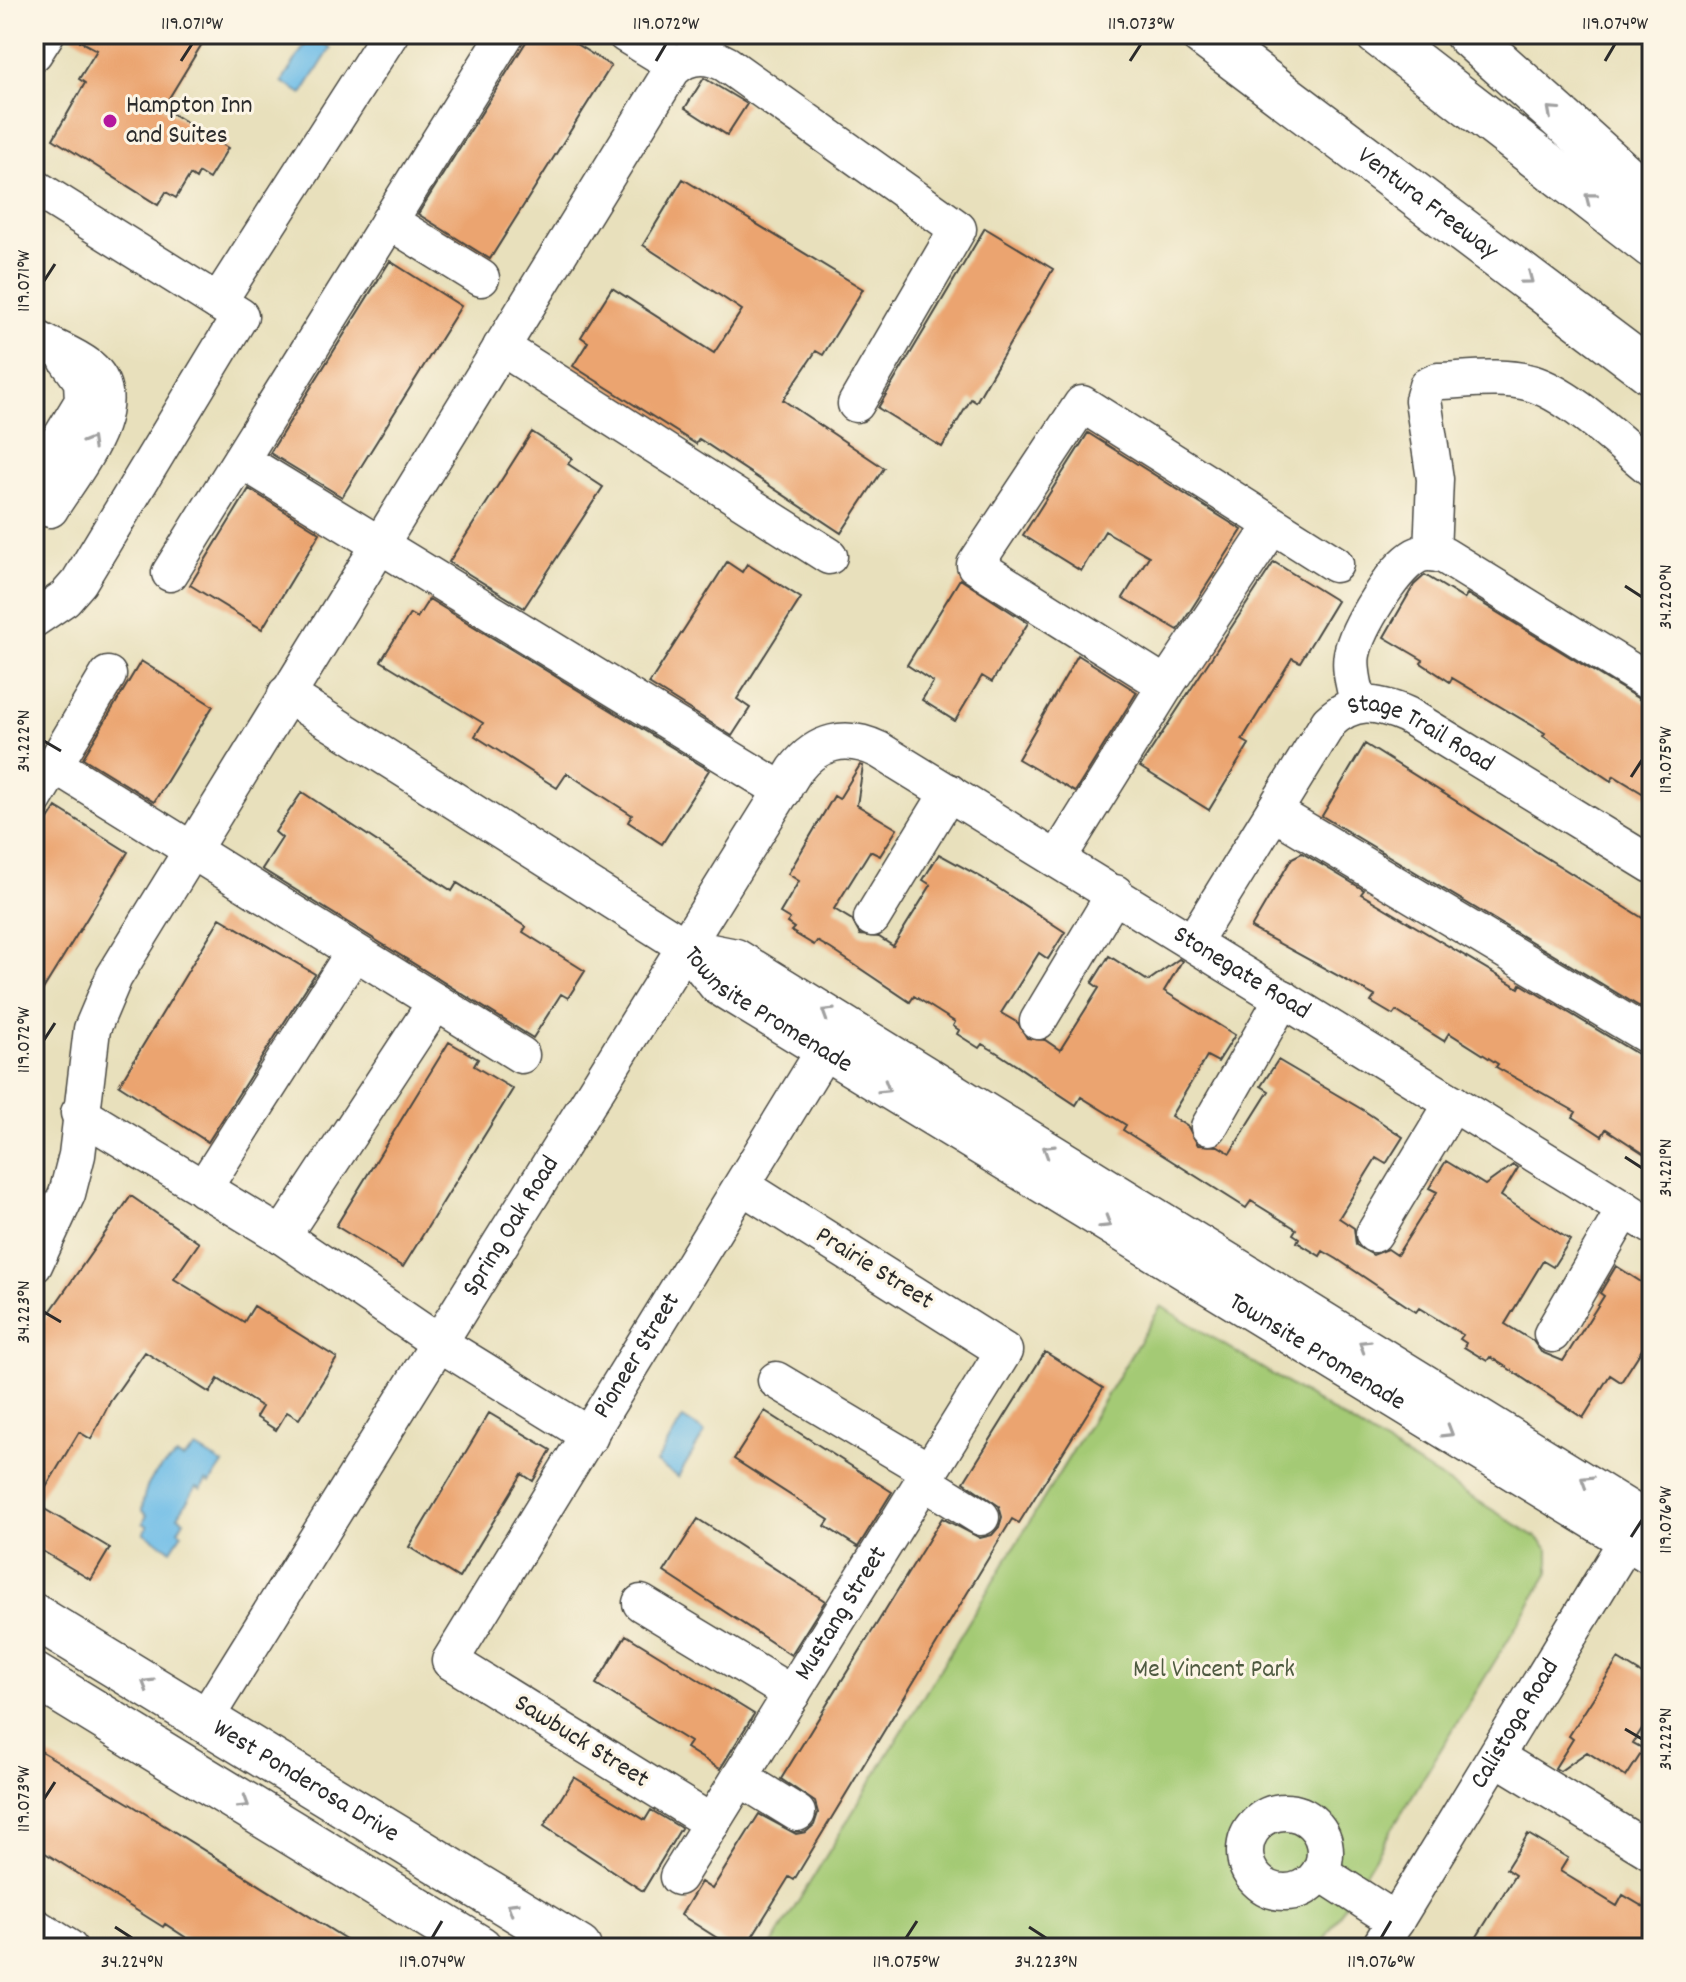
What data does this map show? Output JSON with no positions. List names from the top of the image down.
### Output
{
  "streets": {
    "main road": ["Ventura Freeway", "West Ponderosa Drive"],
    "street": [
      "Stage Trail Road",
      "Stonegate Road",
      "Townsite Promenade",
      "Spring Oak Road",
      "Prairie Street",
      "Pioneer Street",
      "Mustang Street",
      "Calistoga Road",
      "Sawbuck Street"
    ]
  },
  "crossings": [
    ["Stage Trail Road", "Stonegate Road"],
    ["Stonegate Road", "Spring Oak Road"],
    ["Townsite Promenade", "Spring Oak Road"],
    ["Townsite Promenade", "Pioneer Street"],
    ["Townsite Promenade", "Calistoga Road"],
    ["Spring Oak Road", "West Ponderosa Drive"],
    ["Prairie Street", "Pioneer Street"],
    ["Prairie Street", "Mustang Street"],
    ["Pioneer Street", "Sawbuck Street"],
    ["Mustang Street", "Sawbuck Street"]
  ],
  "parks": ["Mel Vincent Park"],
  "places": ["Hampton Inn and Suites"],
  "coordinates": [
    "119.071°W",
    "119.072°W",
    "119.073°W",
    "119.074°W",
    "34.220°N",
    "34.222°N",
    "119.075°W",
    "34.221°N",
    "34.223°N",
    "119.076°W",
    "34.224°N"
  ]
}
